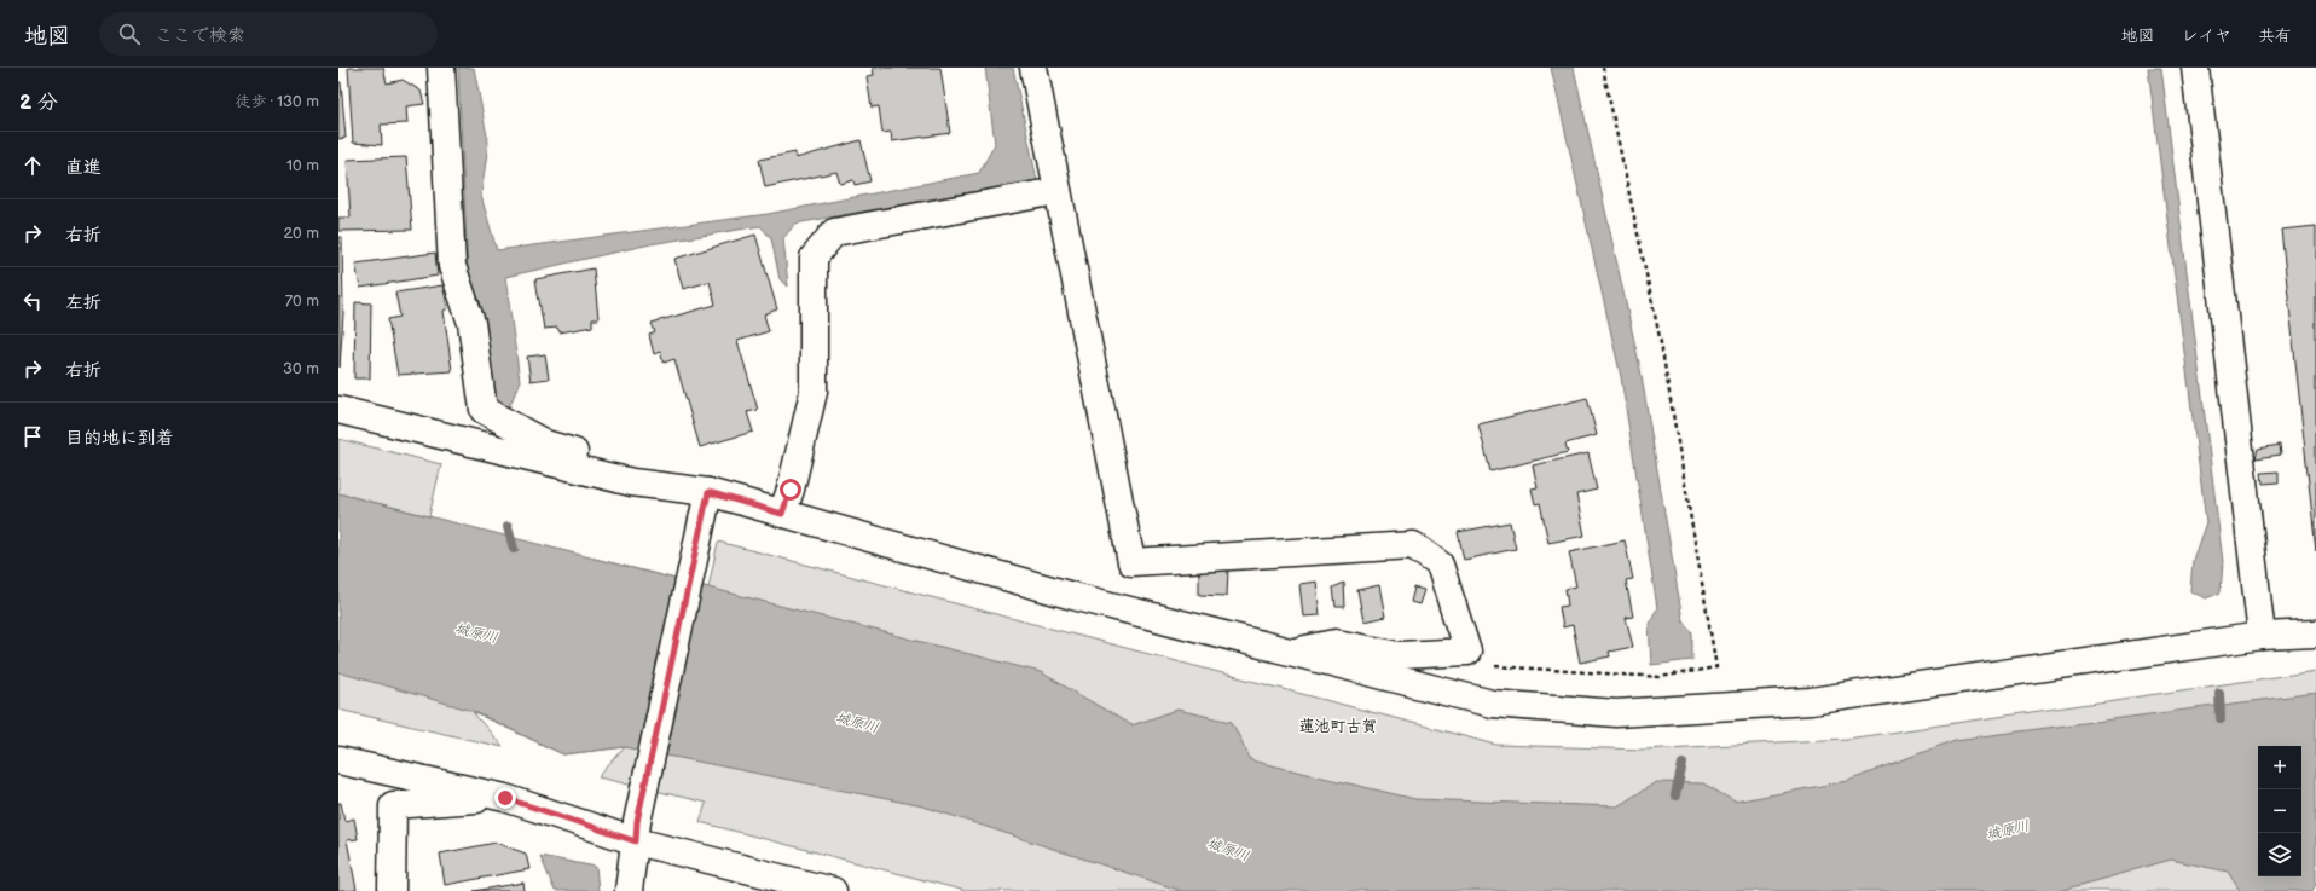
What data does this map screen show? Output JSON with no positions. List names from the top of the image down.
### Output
{
  "districts": ["蓮池町古賀"],
  "water": ["城原川"],
  "page": {
    "header": "地図",
    "search": "ここで検索",
    "nav": ["地図", "レイヤ", "共有"],
    "heading": ["2 分", "徒歩 · 130 m"],
    "list": [
      ["直進", "10 m"],
      ["右折", "20 m"],
      ["左折", "70 m"],
      ["右折", "30 m"],
      "目的地に到着"
    ],
    "map_buttons": ["+", "−"]
  }
}
